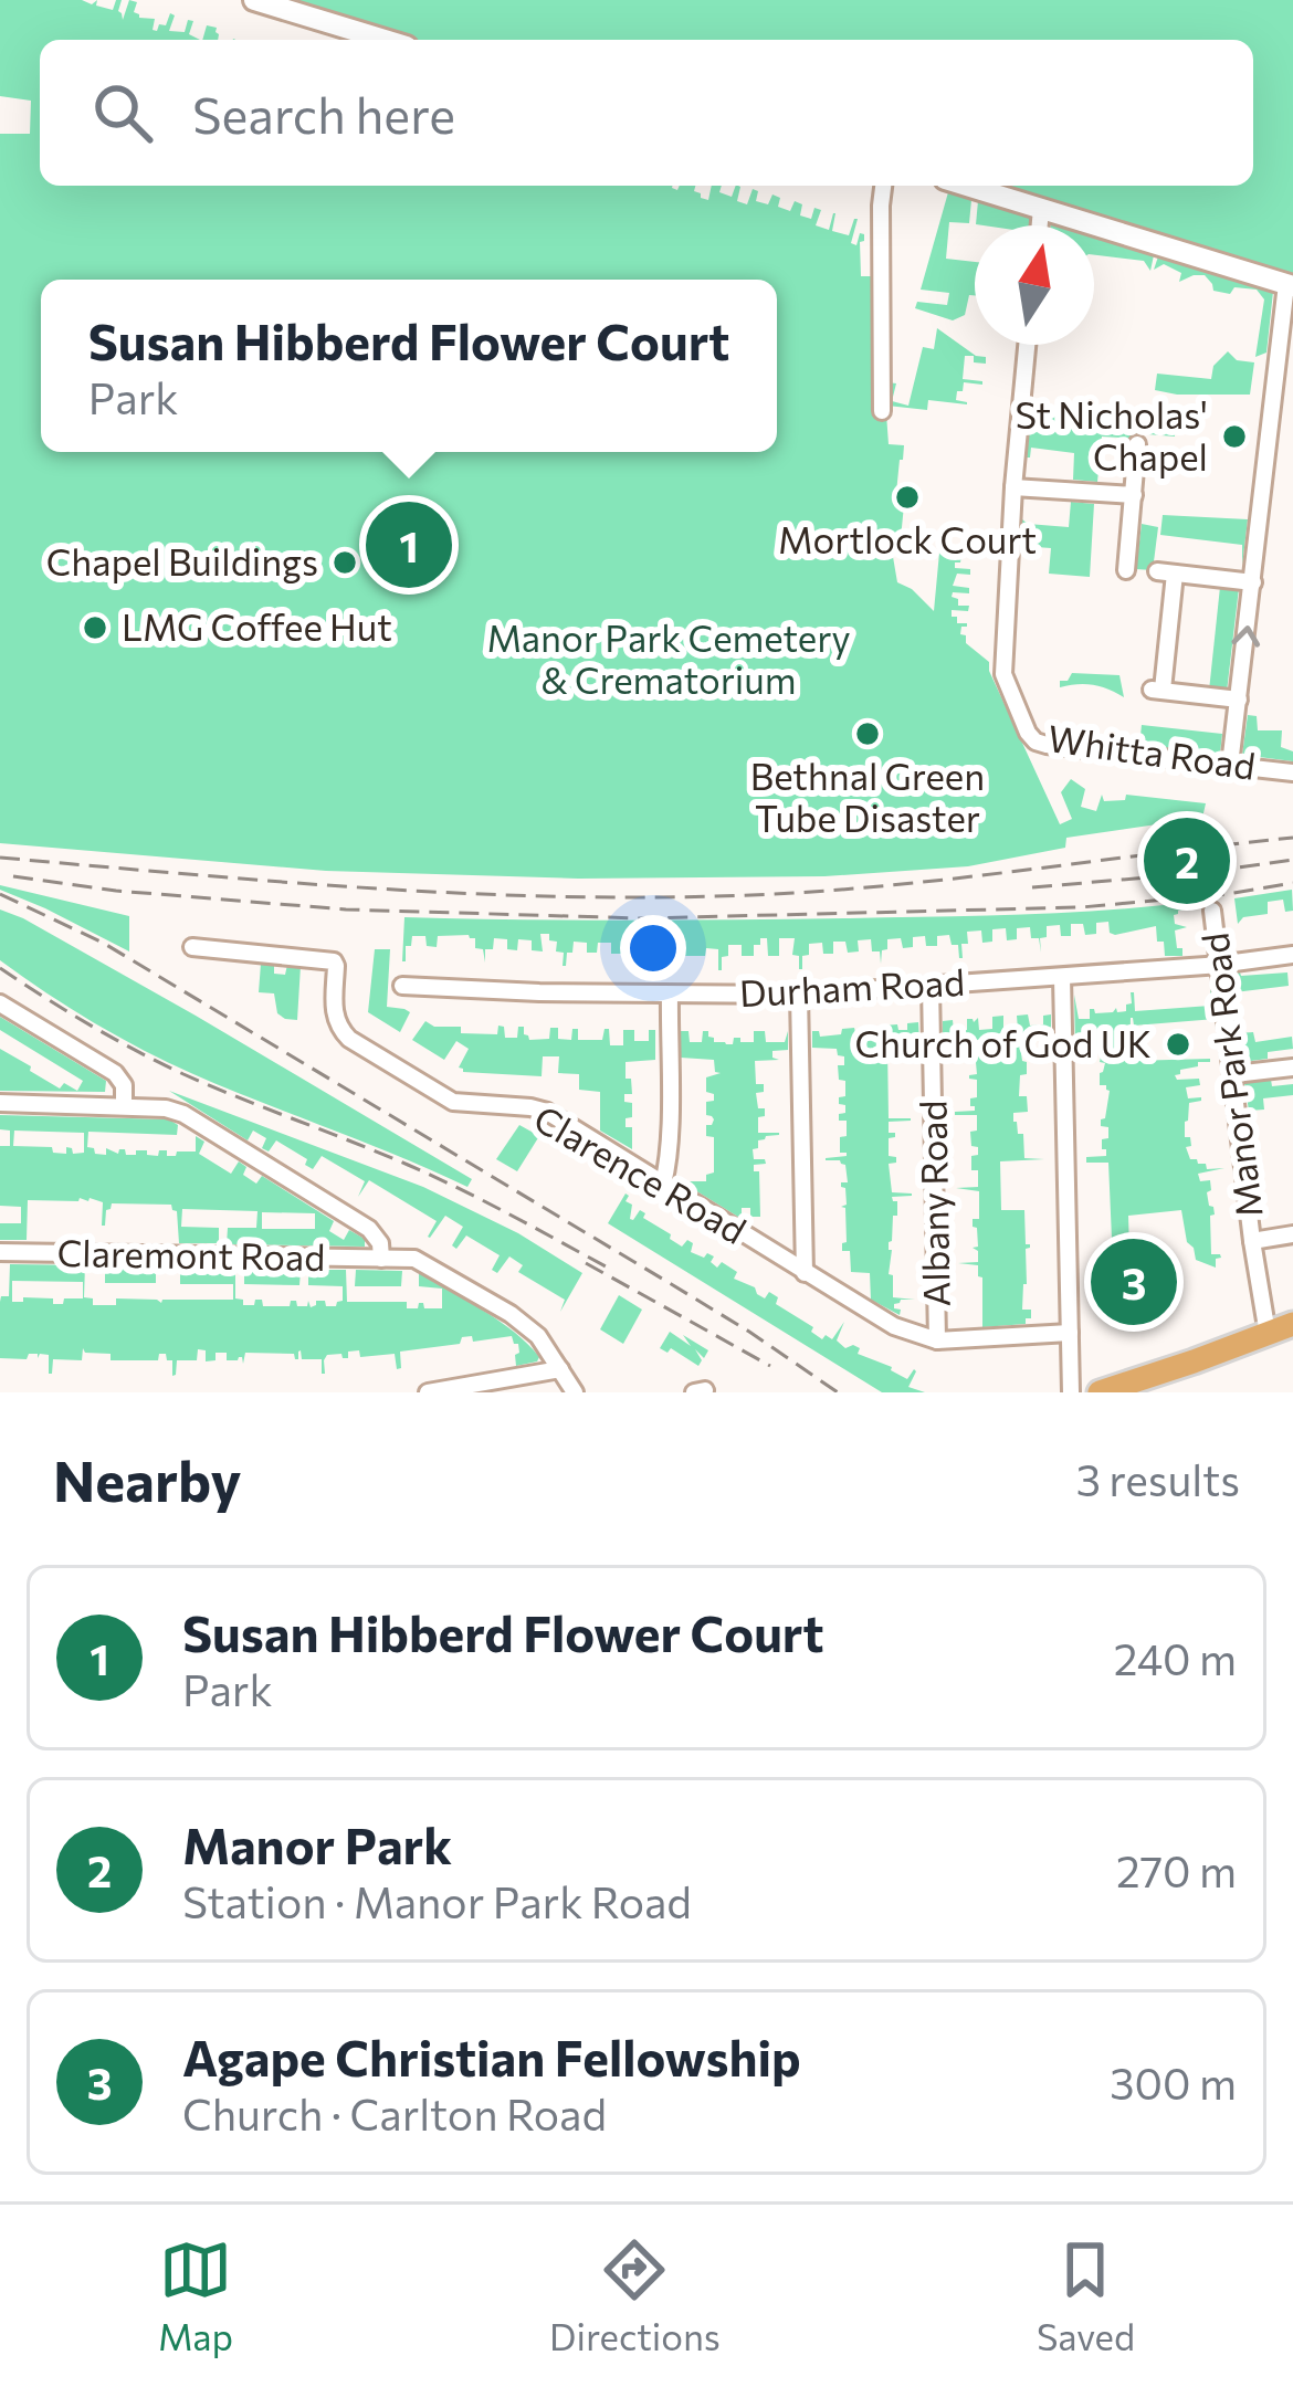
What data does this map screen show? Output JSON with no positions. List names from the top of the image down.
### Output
{
  "streets": {
    "street": [
      "Whitta Road",
      "Durham Road",
      "Manor Park Road",
      "Clarence Road",
      "Albany Road",
      "Claremont Road"
    ]
  },
  "crossings": [
    ["Durham Road", "Manor Park Road"],
    ["Durham Road", "Albany Road"],
    ["Clarence Road", "Albany Road"]
  ],
  "parks": ["Manor Park Cemetery & Crematorium"],
  "places": [
    "St Nicholas' Chapel",
    "Mortlock Court",
    "Chapel Buildings",
    "LMG Coffee Hut",
    "Bethnal Green Tube Disaster",
    "Church of God UK"
  ],
  "north": "top",
  "page": {
    "search": "Search here",
    "popup": ["Susan Hibberd Flower Court", "Park"],
    "pins": ["1", "2", "3"],
    "heading": ["Nearby", "3 results"],
    "list": [
      {
        "mark": "1",
        "name": "Susan Hibberd Flower Court",
        "note": "Park",
        "value": "240 m"
      },
      {
        "mark": "2",
        "name": "Manor Park",
        "note": "Station · Manor Park Road",
        "value": "270 m"
      },
      {
        "mark": "3",
        "name": "Agape Christian Fellowship",
        "note": "Church · Carlton Road",
        "value": "300 m"
      }
    ],
    "nav": ["Map", "Directions", "Saved"]
  }
}
